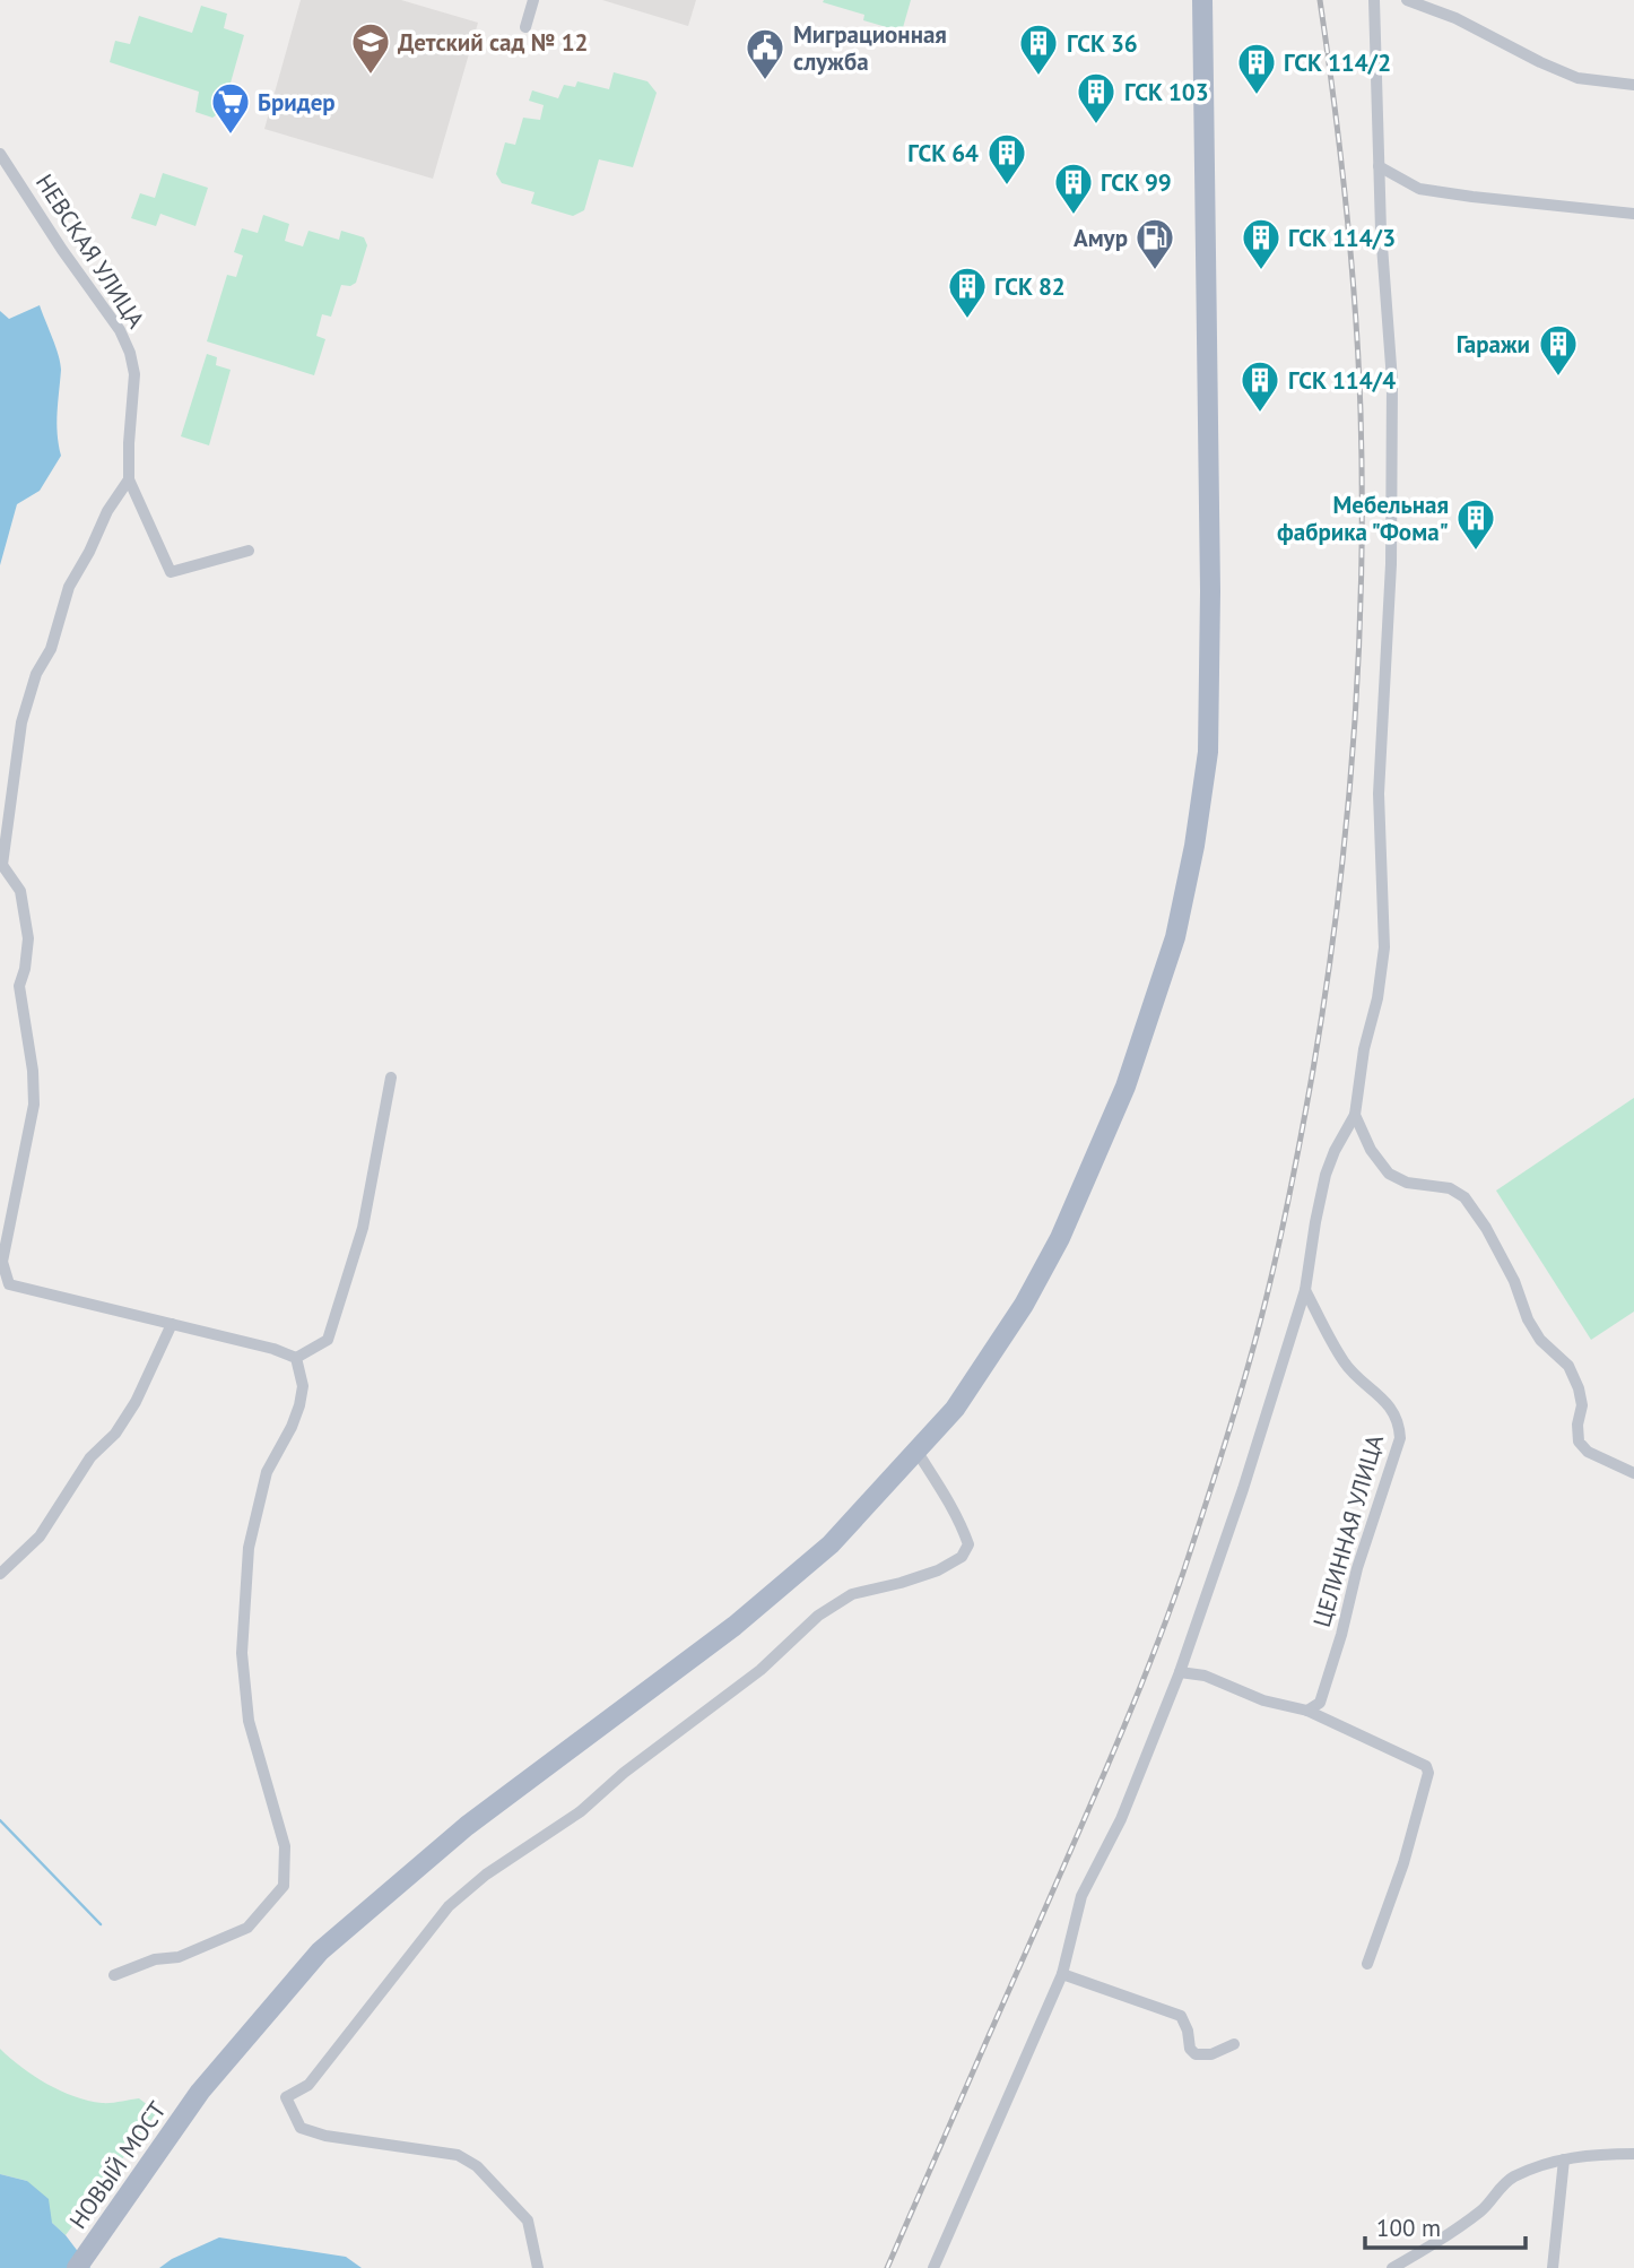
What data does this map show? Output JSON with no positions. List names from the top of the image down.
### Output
{
  "streets": {
    "main road": ["НОВЫЙ МОСТ"],
    "street": ["НЕВСКАЯ УЛИЦА", "ЦЕЛИННАЯ УЛИЦА"]
  },
  "places": {
    "school or university": ["Детский сад № 12"],
    "building": [
      "ГСК 36",
      "ГСК 114/2",
      "ГСК 103",
      "ГСК 64",
      "ГСК 99",
      "ГСК 114/3",
      "ГСК 82",
      "Гаражи",
      "ГСК 114/4",
      "Мебельная фабрика \"Фома\""
    ],
    "public building": ["Миграционная служба"],
    "supermarket": ["Бридер"],
    "fuel station": ["Амур"]
  },
  "scale_bar": "100 m"
}
